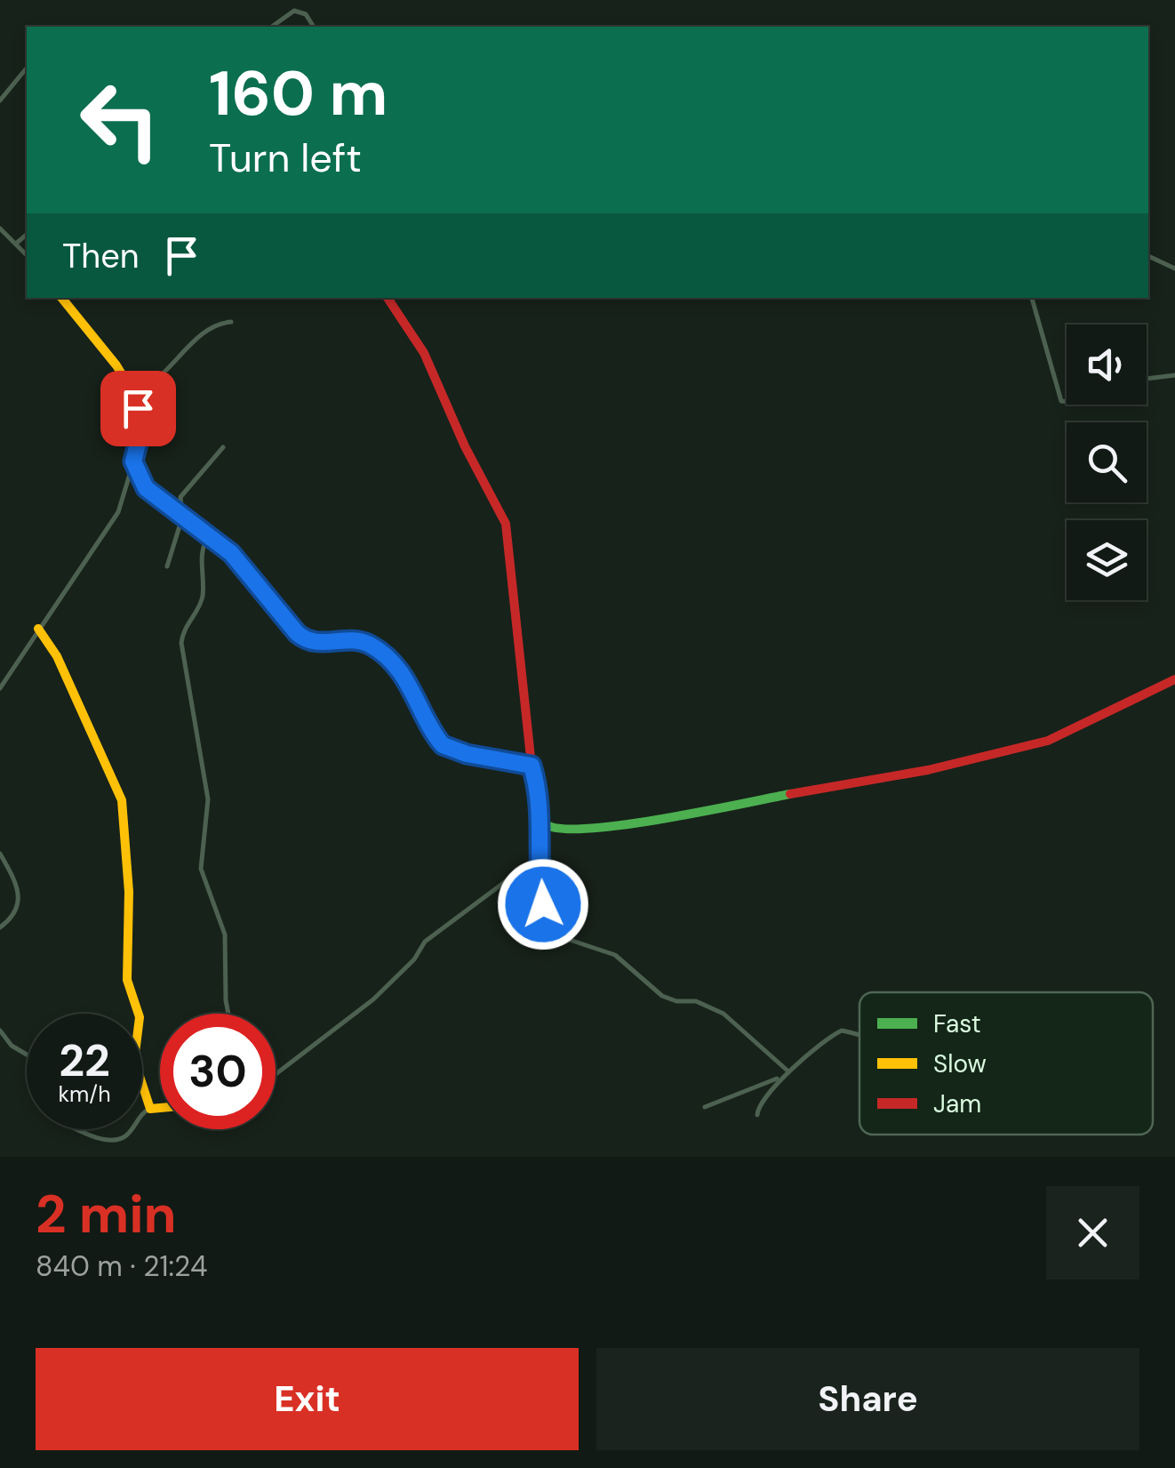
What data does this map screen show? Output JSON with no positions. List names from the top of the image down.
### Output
{
  "legend": ["Fast", "Slow", "Jam"],
  "page": {
    "turn": ["160 m", "Turn left"],
    "then": "Then",
    "speed": "22 km/h",
    "limit": "30",
    "heading": ["2 min", "840 m · 21:24"],
    "buttons": ["Exit", "Share"]
  }
}
